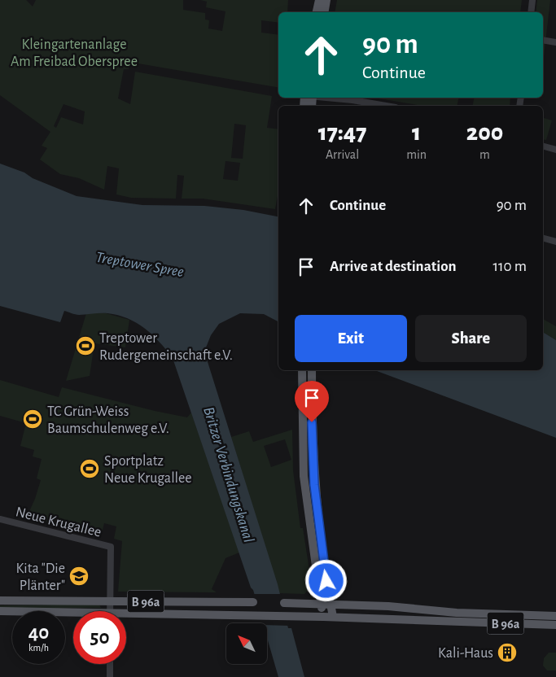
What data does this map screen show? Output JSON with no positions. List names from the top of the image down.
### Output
{
  "streets": {
    "main road": ["B 96a"],
    "street": ["Neue Krugallee"]
  },
  "crossings": [
    ["Neue Krugallee", "B 96a"]
  ],
  "water": ["Treptower Spree", "Britzer Verbindungskanal"],
  "parks": ["Kleingartenanlage Am Freibad Oberspree"],
  "places": {
    "sports": ["Treptower Rudergemeinschaft e.V.", "TC Grün-Weiss Baumschulenweg e.V.", "Sportplatz Neue Krugallee"],
    "school or university": ["Kita \"Die Plänter\""],
    "building": ["Kali-Haus"]
  },
  "north": "top left",
  "page": {
    "turn": ["90 m", "Continue"],
    "eta": [
      "17:47",
      "Arrival",
      "1",
      "min",
      "200",
      "m"
    ],
    "list": [
      {
        "name": "Continue",
        "value": "90 m"
      },
      {
        "name": "Arrive at destination",
        "value": "110 m"
      }
    ],
    "buttons": ["Exit", "Share"],
    "speed": "40 km/h",
    "limit": "50"
  }
}
